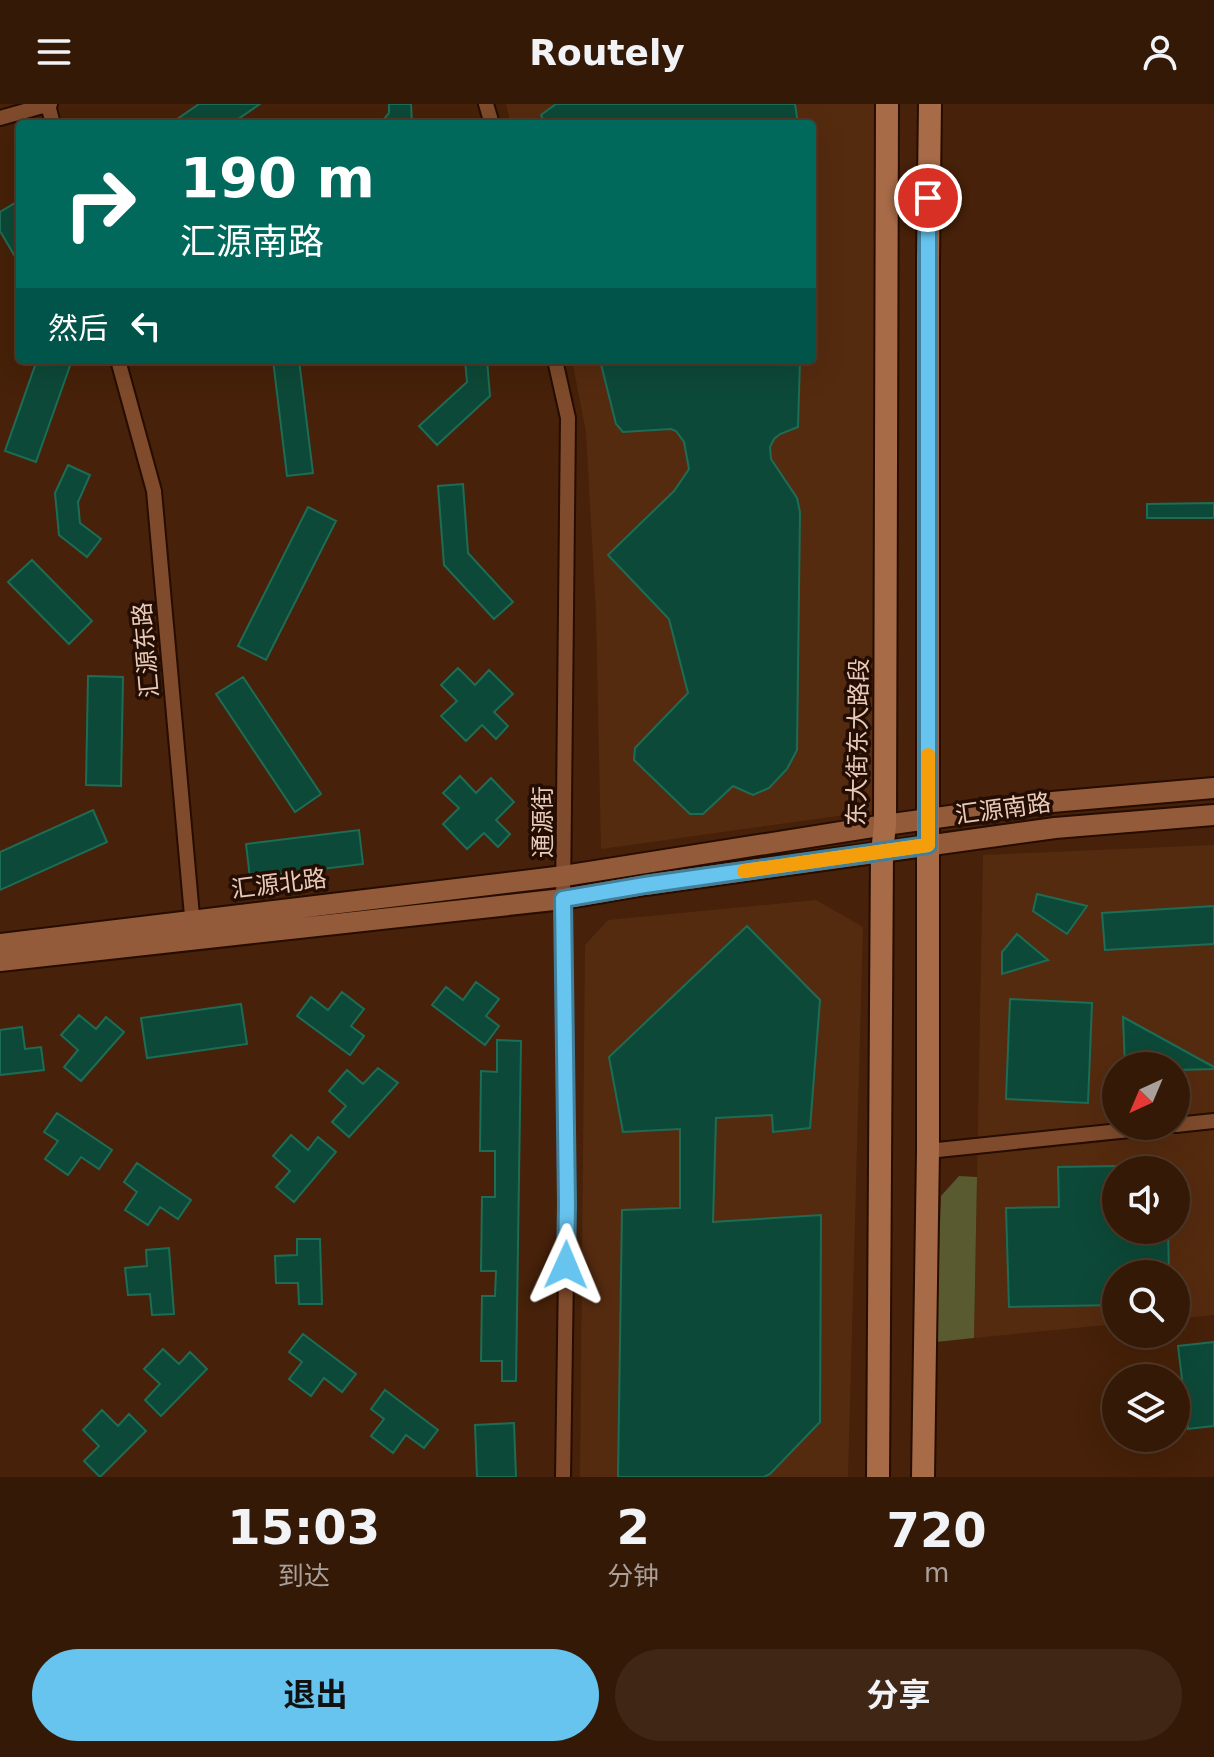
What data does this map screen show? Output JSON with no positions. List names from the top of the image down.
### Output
{
  "streets": {
    "main road": ["东大街东大路段"],
    "street": [
      "汇源东路",
      "汇源南路",
      "通源街",
      "汇源北路"
    ]
  },
  "crossings": [
    ["汇源东路", "汇源北路"],
    ["东大街东大路段", "汇源南路"],
    ["汇源南路", "通源街"],
    ["汇源南路", "汇源北路"],
    ["通源街", "汇源北路"]
  ],
  "north": "bottom left",
  "page": {
    "header": "Routely",
    "turn": ["190 m", "汇源南路"],
    "then": "然后",
    "eta": [
      "15:03",
      "到达",
      "2",
      "分钟",
      "720",
      "m"
    ],
    "buttons": ["退出", "分享"]
  }
}
